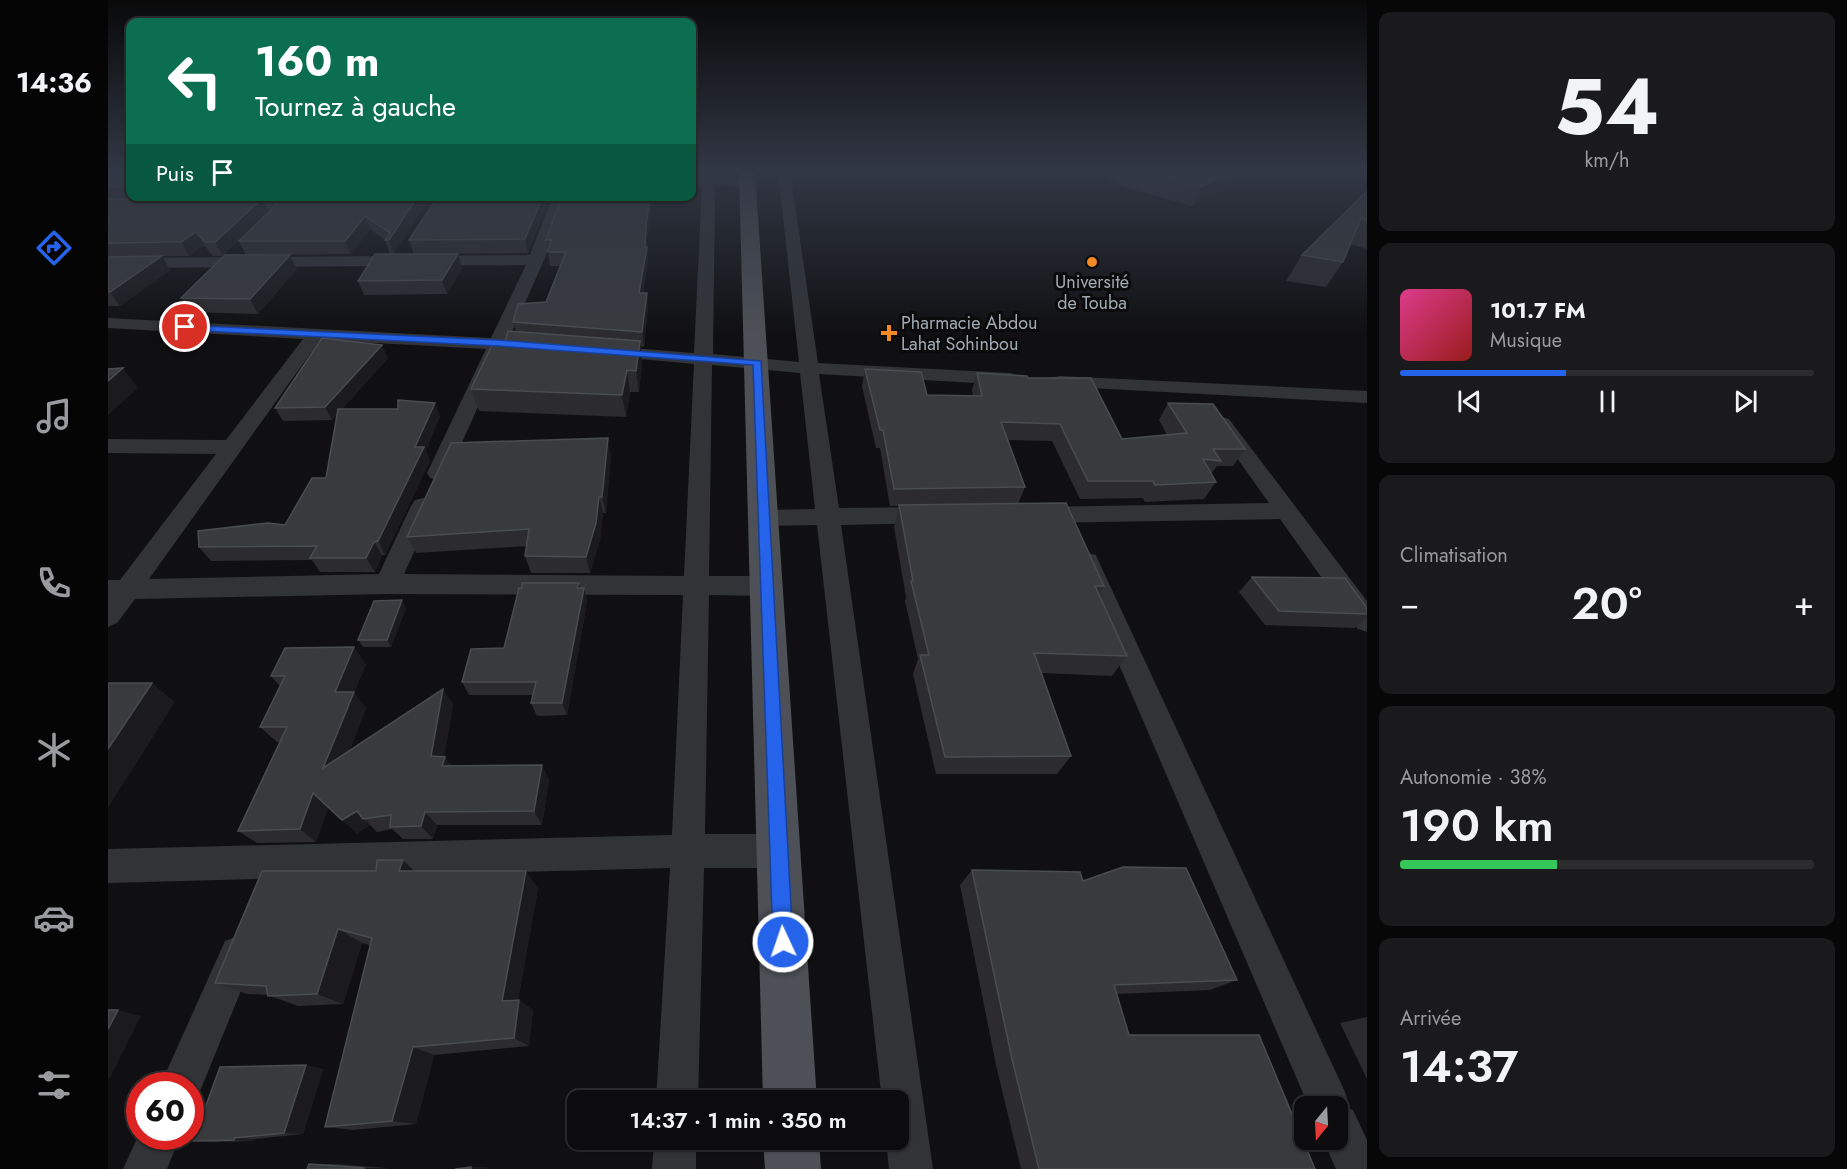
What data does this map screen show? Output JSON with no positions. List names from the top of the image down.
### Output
{
  "places": {
    "other": ["Université de Touba"],
    "health": ["Pharmacie Abdou Lahat Sohinbou"]
  },
  "north": "bottom",
  "page": {
    "tabs": "14:36",
    "tile": [
      ["54", "km/h"],
      "Climatisation",
      ["Autonomie · 38%", "190 km"],
      ["Arrivée", "14:37"]
    ],
    "turn": ["160 m", "Tournez à gauche"],
    "then": "Puis",
    "song": ["101.7 FM", "Musique"],
    "heat": ["−", "20°", "+"],
    "limit": "60",
    "trip": "14:37 · 1 min · 350 m"
  }
}
